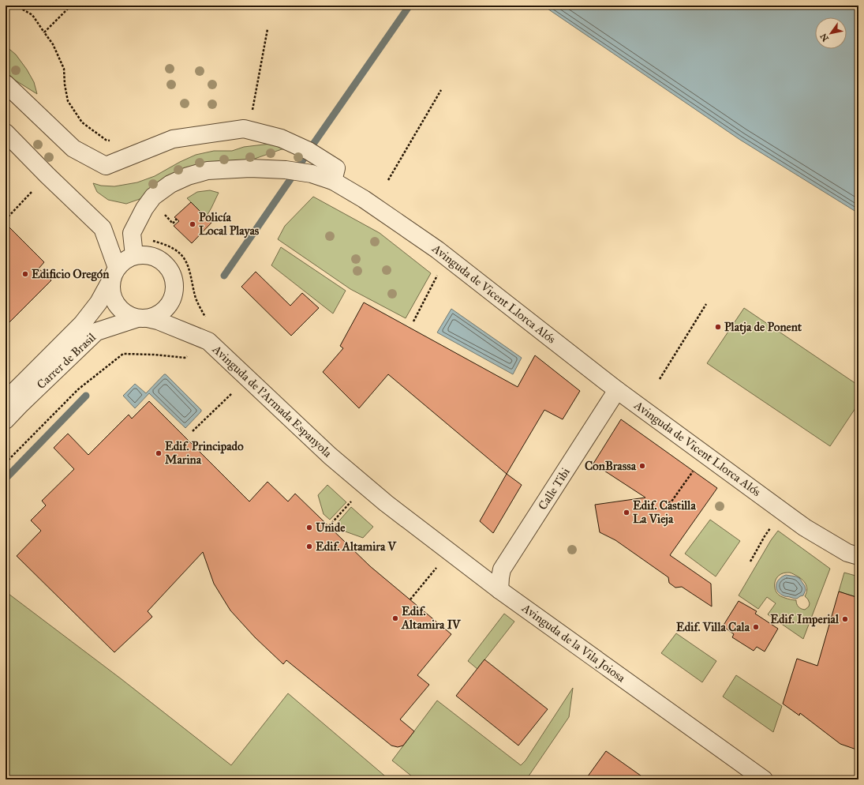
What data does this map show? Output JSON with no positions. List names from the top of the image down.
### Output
{
  "streets": {
    "street": [
      "Avinguda de Vicent Llorca Alós",
      "Carrer de Brasil",
      "Avinguda de l'Armada Espanyola",
      "Calle Tibi",
      "Avinguda de la Vila Joiosa"
    ]
  },
  "crossings": [
    ["Avinguda de Vicent Llorca Alós", "Calle Tibi"],
    ["Carrer de Brasil", "Avinguda de l'Armada Espanyola"],
    ["Avinguda de l'Armada Espanyola", "Avinguda de la Vila Joiosa"],
    ["Calle Tibi", "Avinguda de la Vila Joiosa"]
  ],
  "places": [
    "Policía Local Playas",
    "Edificio Oregón",
    "Platja de Ponent",
    "Edif. Principado Marina",
    "ConBrassa",
    "Edif. Castilla La Vieja",
    "Unide",
    "Edif. Altamira V",
    "Edif. Altamira IV",
    "Edif. Imperial",
    "Edif. Villa Cala"
  ],
  "north": "bottom left"
}
